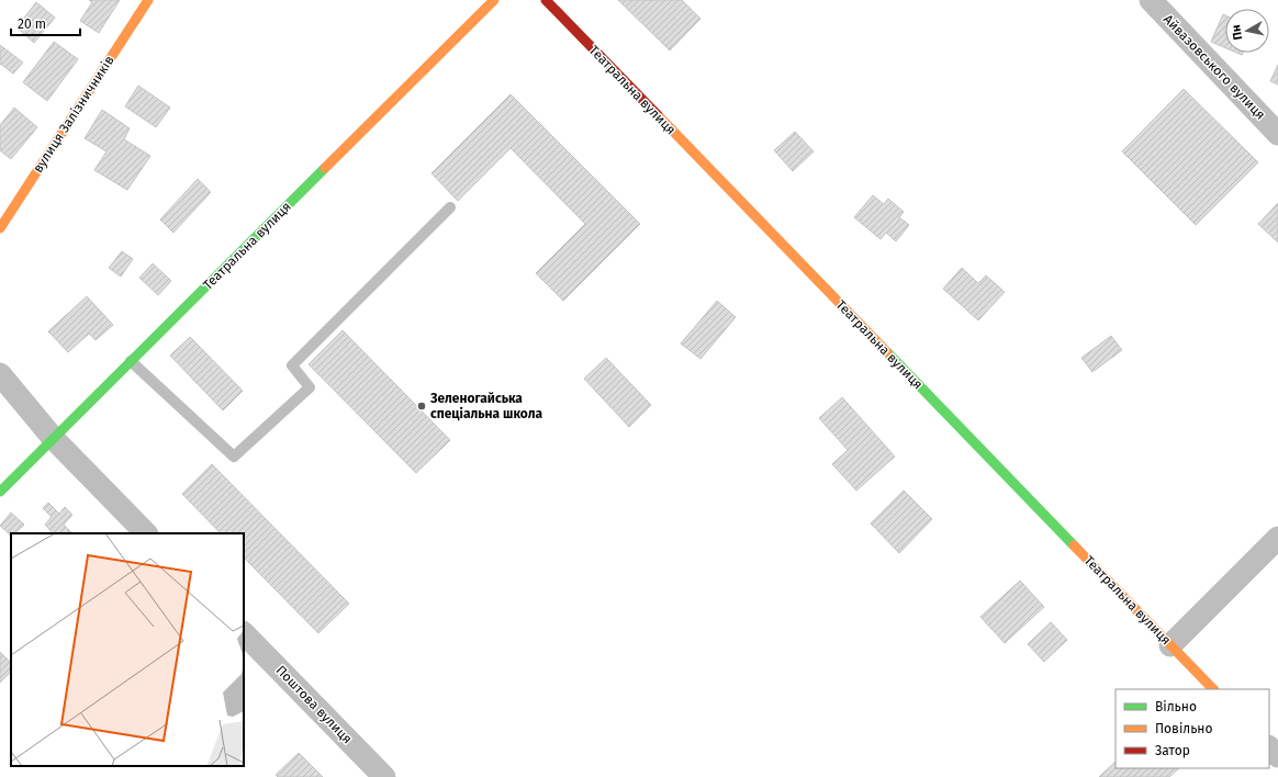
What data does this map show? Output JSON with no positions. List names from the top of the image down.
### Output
{
  "streets": {
    "street": [
      "Айвазовського вулиця",
      "Театральна вулиця",
      "вулиця Залізничників",
      "Поштова вулиця"
    ]
  },
  "places": ["Зеленогайська спеціальна школа"],
  "legend": ["Вільно", "Повільно", "Затор"],
  "scale_bar": "20 m",
  "north": "left"
}
